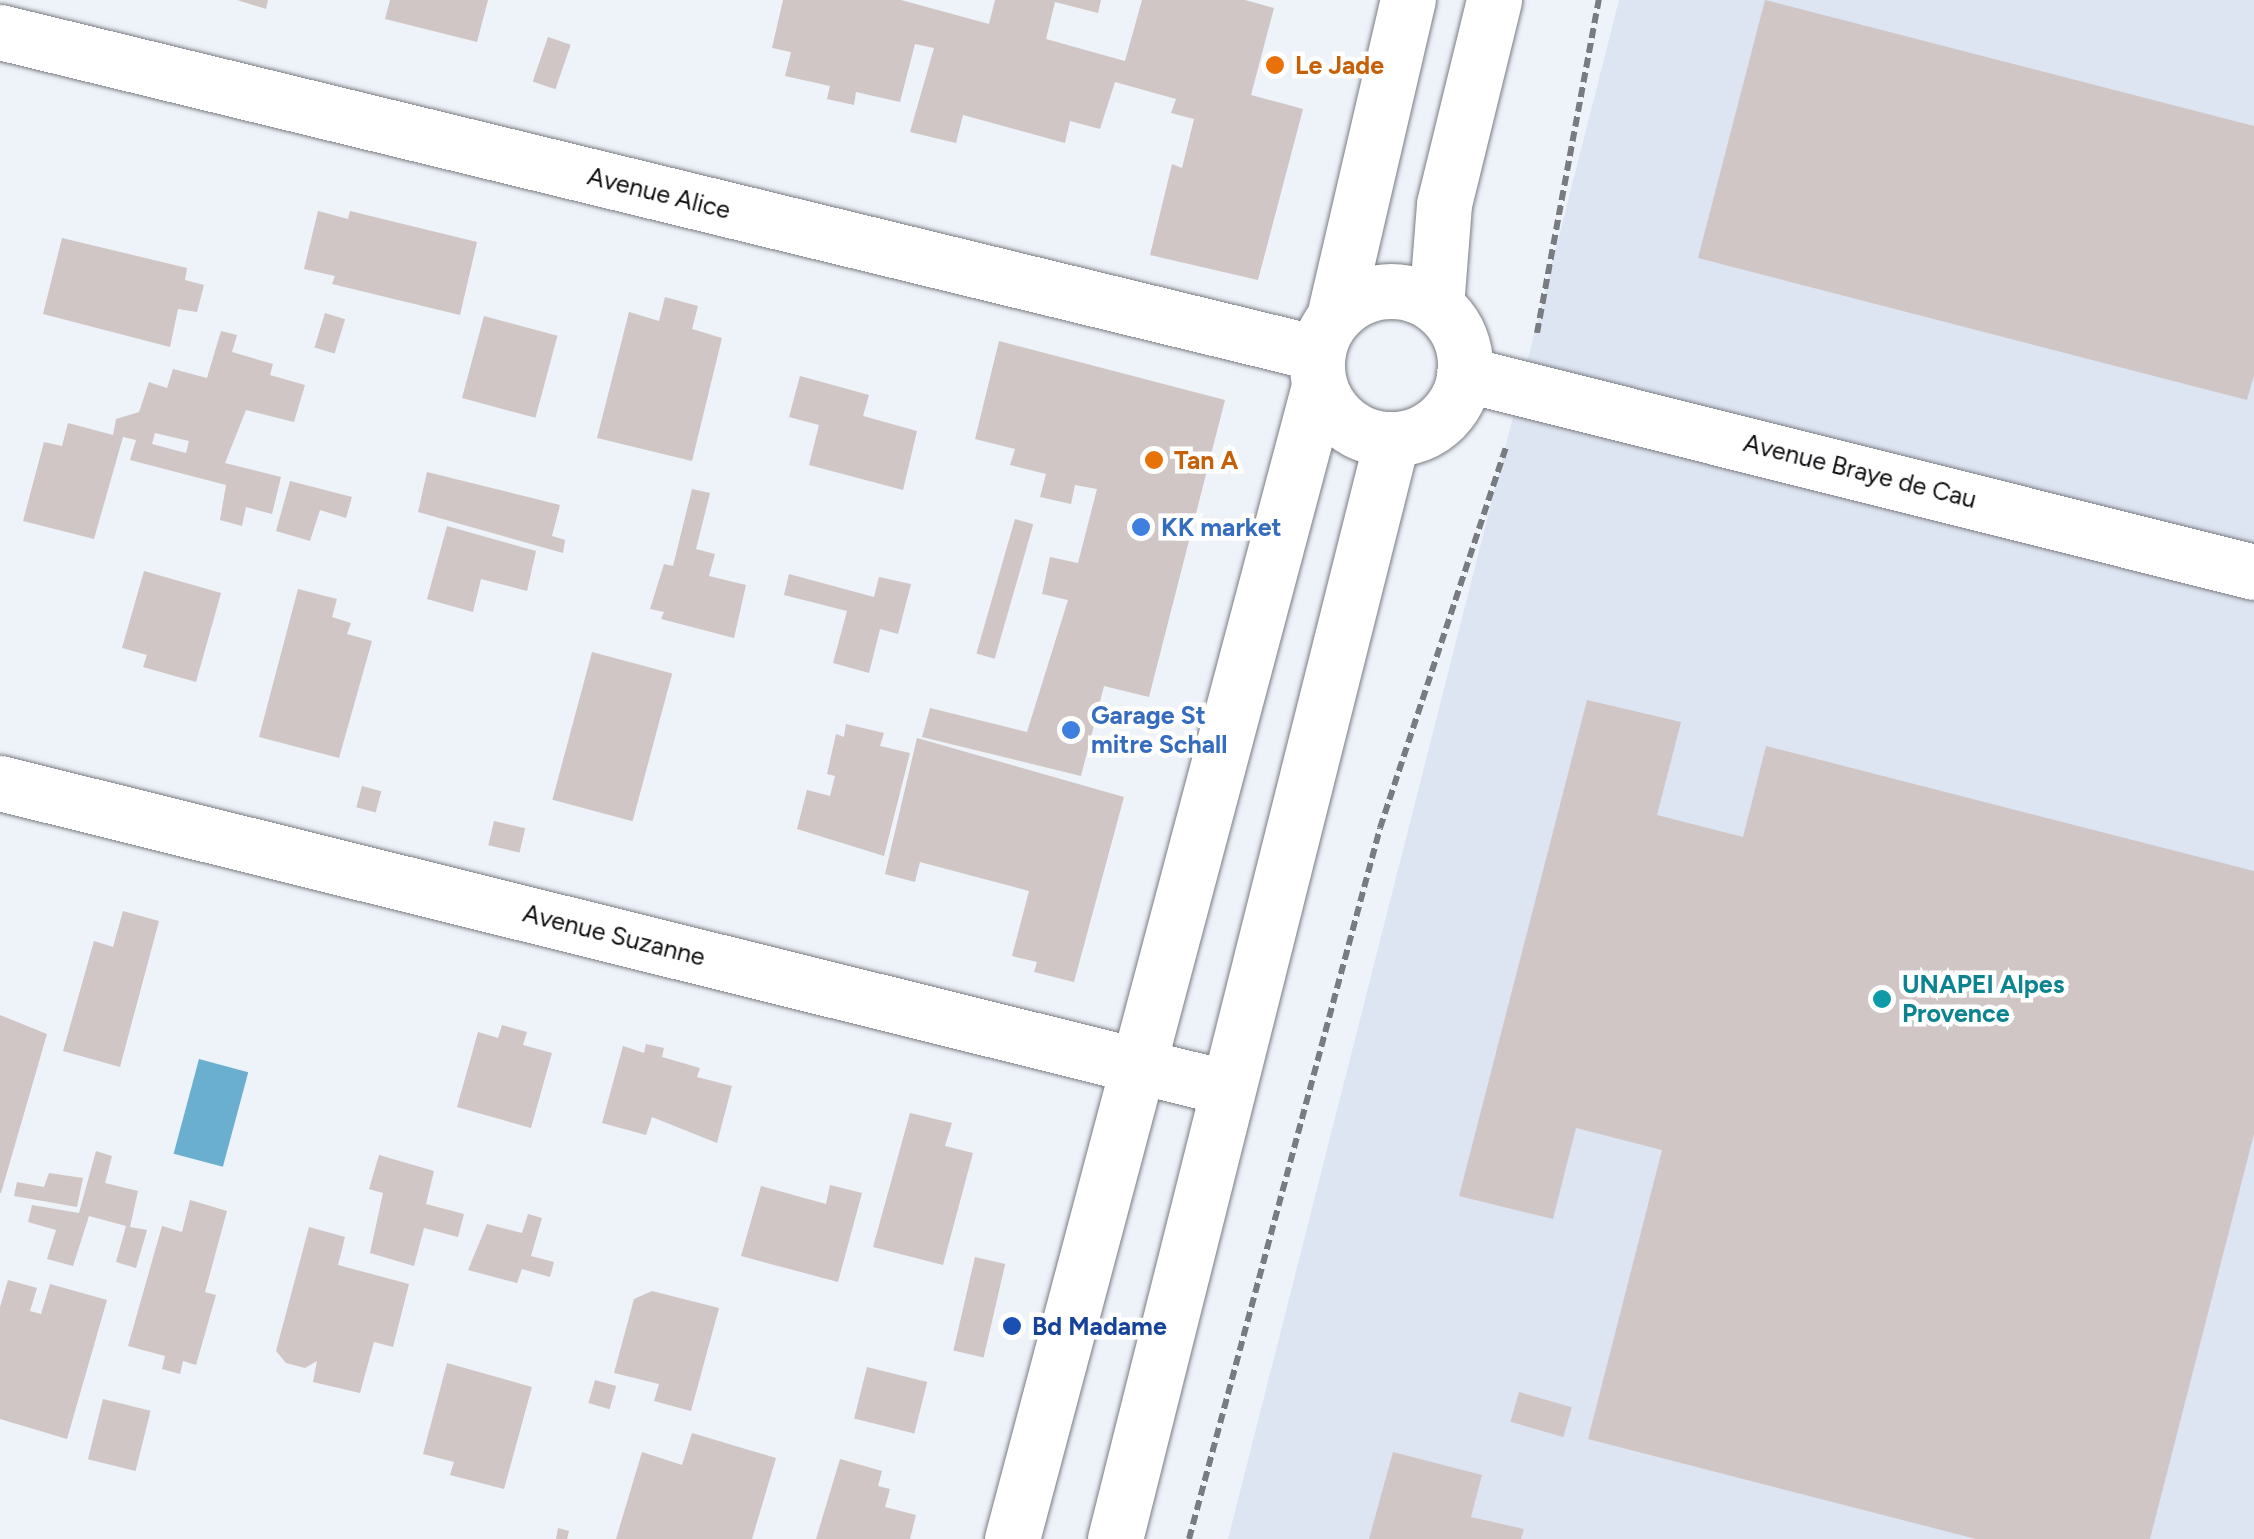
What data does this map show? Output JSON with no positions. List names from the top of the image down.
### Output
{
  "streets": {
    "street": ["Avenue Alice", "Avenue Braye de Cau", "Avenue Suzanne"]
  },
  "crossings": [
    ["Avenue Alice", "Avenue Braye de Cau"]
  ],
  "places": [
    "Le Jade",
    "Tan A",
    "KK market",
    "Garage St mitre Schall",
    "UNAPEI Alpes Provence",
    "Bd Madame"
  ]
}
